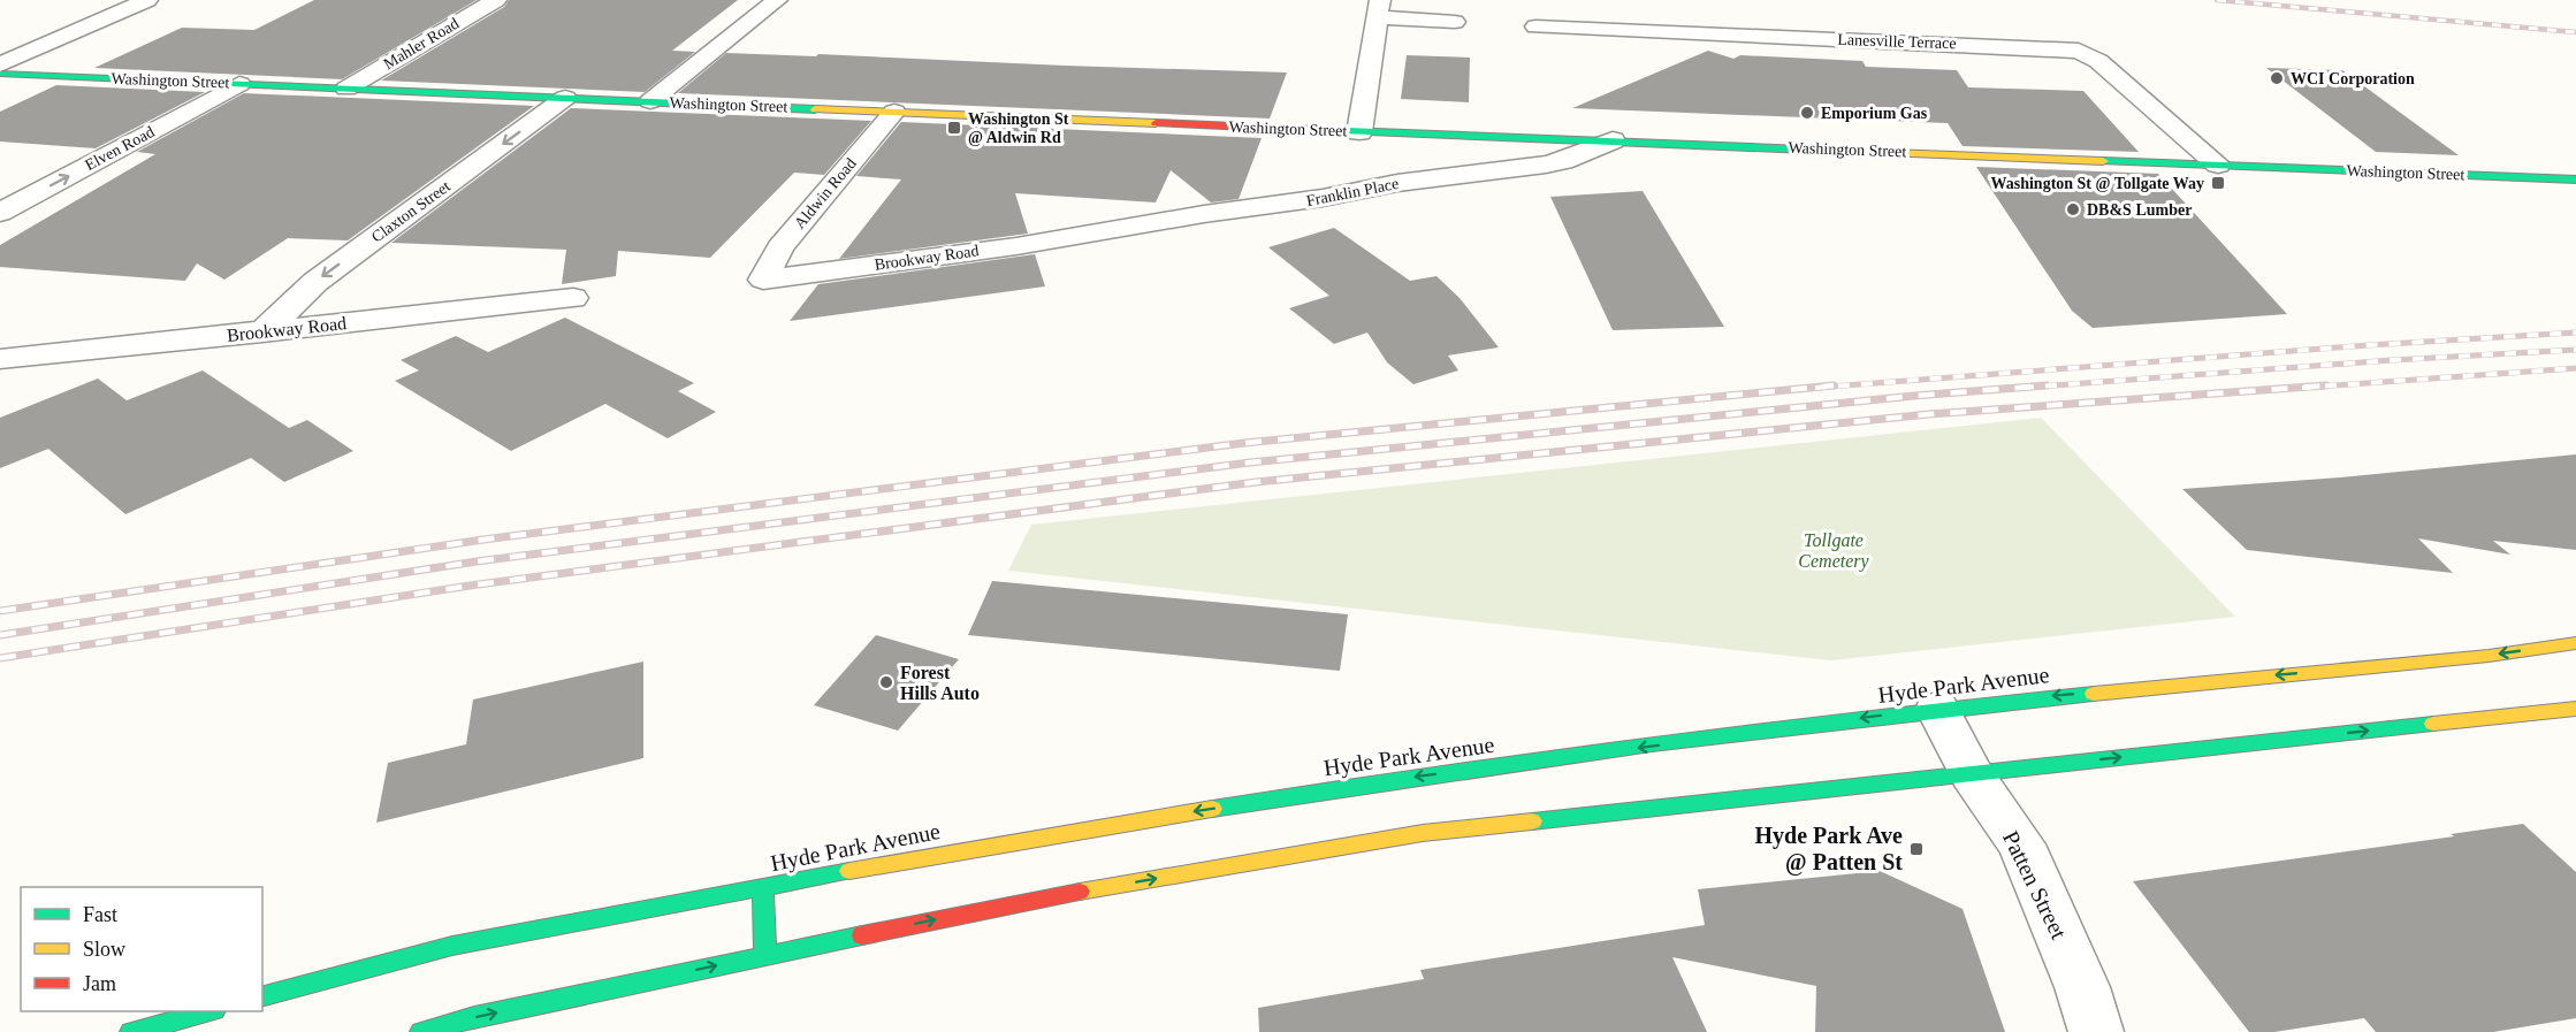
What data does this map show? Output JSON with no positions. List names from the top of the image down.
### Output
{
  "streets": {
    "main road": ["Washington Street", "Hyde Park Avenue"],
    "street": [
      "Lanesville Terrace",
      "Mahler Road",
      "Elven Road",
      "Franklin Place",
      "Aldwin Road",
      "Claxton Street",
      "Brookway Road",
      "Patten Street"
    ]
  },
  "crossings": [
    ["Lanesville Terrace", "Washington Street"],
    ["Mahler Road", "Washington Street"],
    ["Washington Street", "Elven Road"],
    ["Washington Street", "Franklin Place"],
    ["Washington Street", "Aldwin Road"],
    ["Washington Street", "Claxton Street"],
    ["Franklin Place", "Brookway Road"],
    ["Aldwin Road", "Brookway Road"],
    ["Claxton Street", "Brookway Road"],
    ["Hyde Park Avenue", "Patten Street"]
  ],
  "one_way": ["Claxton Street"],
  "parks": ["Tollgate Cemetery"],
  "places": {
    "other": [
      "WCI Corporation",
      "Emporium Gas",
      "DB&S Lumber",
      "Forest Hills Auto"
    ],
    "transit": ["Washington St @ Aldwin Rd", "Washington St @ Tollgate Way", "Hyde Park Ave @ Patten St"]
  },
  "legend": ["Fast", "Slow", "Jam"]
}
